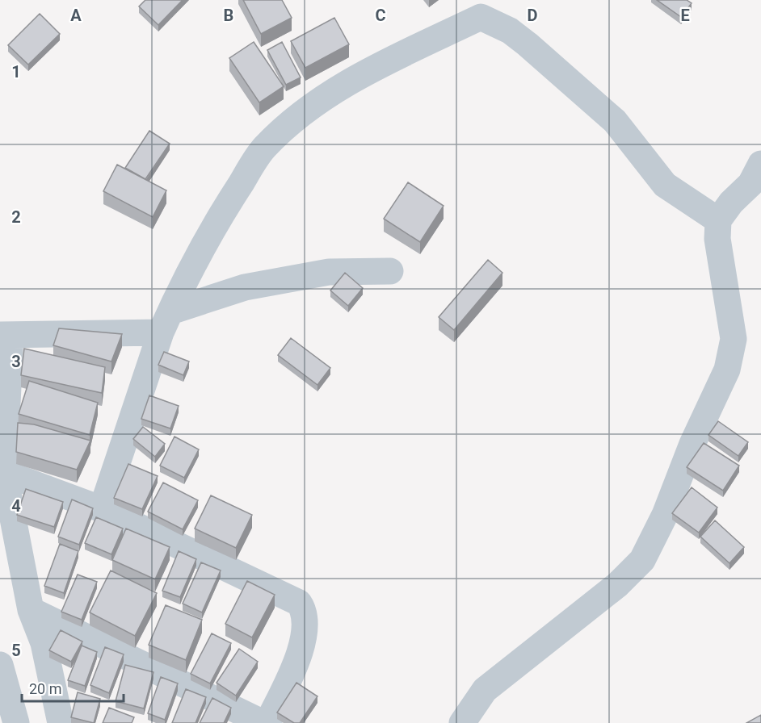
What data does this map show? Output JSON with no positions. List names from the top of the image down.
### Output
{
  "scale_bar": "20 m",
  "grid": {
    "columns": [
      "A",
      "B",
      "C",
      "D",
      "E"
    ],
    "rows": [
      "1",
      "2",
      "3",
      "4",
      "5"
    ]
  }
}
